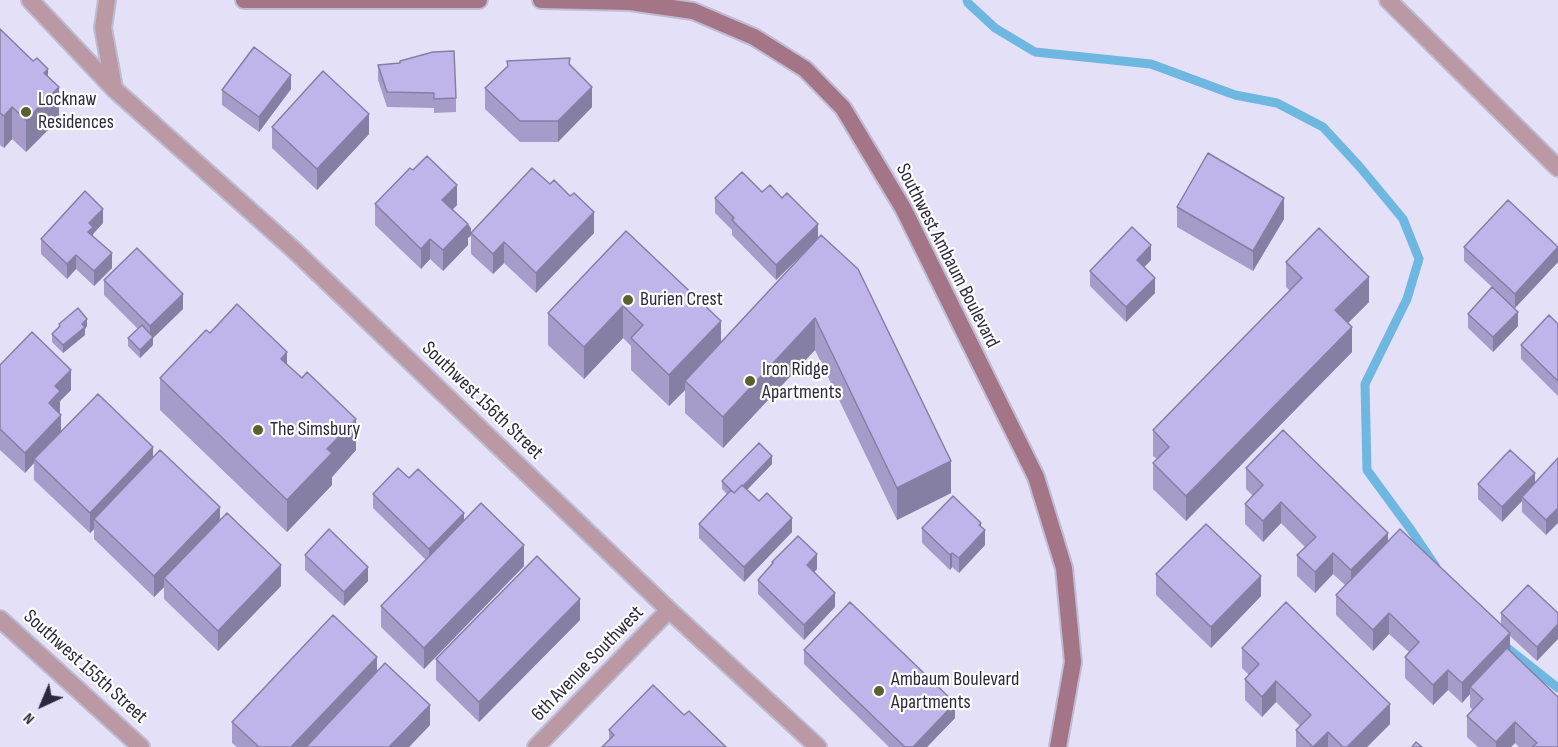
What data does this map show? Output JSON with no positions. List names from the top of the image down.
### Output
{
  "streets": {
    "main road": ["Southwest Ambaum Boulevard"],
    "street": ["Southwest 156th Street", "6th Avenue Southwest", "Southwest 155th Street"]
  },
  "crossings": [
    ["Southwest 156th Street", "6th Avenue Southwest"]
  ],
  "places": [
    "Locknaw Residences",
    "Burien Crest",
    "Iron Ridge Apartments",
    "The Simsbury",
    "Ambaum Boulevard Apartments"
  ],
  "north": "bottom left"
}
